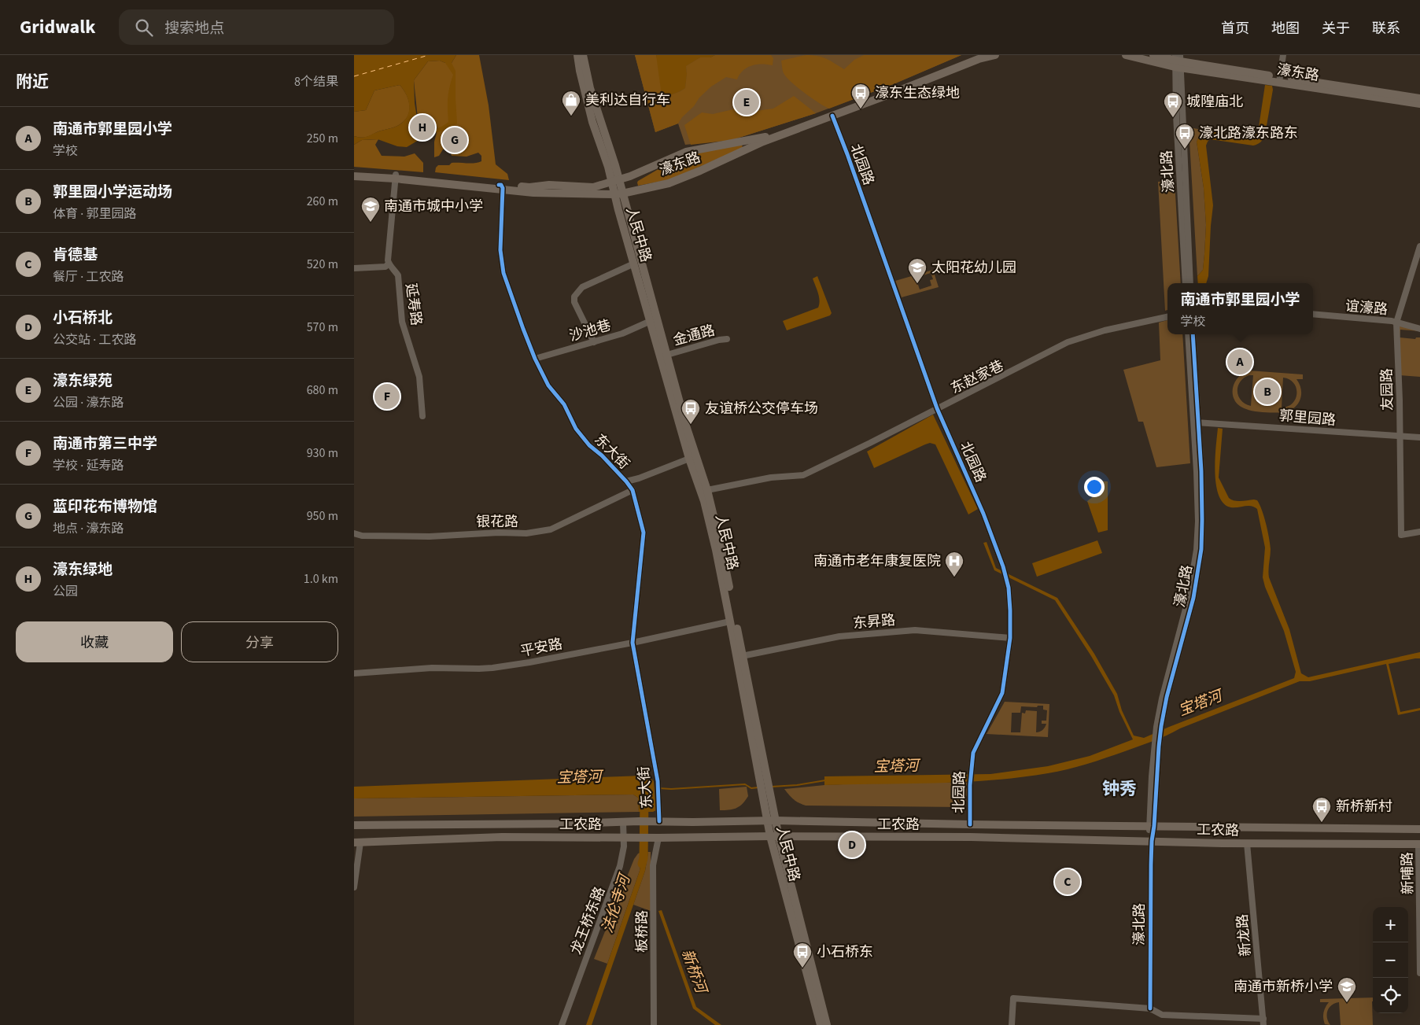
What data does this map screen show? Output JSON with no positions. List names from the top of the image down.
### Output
{
  "streets": {
    "main road": ["濠东路", "人民中路", "工农路"],
    "street": [
      "北园路",
      "濠北路",
      "延寿路",
      "谊濠路",
      "沙池巷",
      "金通路",
      "东赵家巷",
      "友园路",
      "郭里园路",
      "东大街",
      "银花路",
      "东昇路",
      "平安路",
      "新哺路",
      "龙王桥东路",
      "板桥路",
      "新龙路"
    ]
  },
  "crossings": [
    ["濠东路", "北园路"],
    ["濠东路", "濠北路"],
    ["濠东路", "人民中路"],
    ["濠东路", "东大街"],
    ["北园路", "东赵家巷"],
    ["北园路", "东昇路"],
    ["北园路", "工农路"],
    ["濠北路", "郭里园路"],
    ["濠北路", "工农路"],
    ["人民中路", "沙池巷"],
    ["人民中路", "金通路"],
    ["人民中路", "东赵家巷"],
    ["人民中路", "东昇路"],
    ["人民中路", "平安路"],
    ["人民中路", "工农路"],
    ["谊濠路", "友园路"],
    ["沙池巷", "东大街"],
    ["友园路", "郭里园路"],
    ["东大街", "银花路"],
    ["东大街", "平安路"],
    ["东大街", "工农路"],
    ["工农路", "新哺路"],
    ["工农路", "龙王桥东路"],
    ["工农路", "板桥路"],
    ["工农路", "新龙路"]
  ],
  "districts": ["钟秀"],
  "water": ["宝塔河", "法伦寺河", "新桥河"],
  "places": {
    "bus stop": [
      "濠东生态绿地",
      "城隍庙北",
      "濠北路濠东路东",
      "友谊桥公交停车场",
      "新桥新村",
      "小石桥东"
    ],
    "shop": ["美利达自行车"],
    "school or university": ["南通市城中小学", "太阳花幼儿园", "南通市新桥小学"],
    "hospital": ["南通市老年康复医院"]
  },
  "page": {
    "header": "Gridwalk",
    "search": "搜索地点",
    "nav": [
      "首页",
      "地图",
      "关于",
      "联系"
    ],
    "heading": ["附近", "8个结果"],
    "pins": [
      "E",
      "H",
      "G",
      "A",
      "B",
      "F",
      "D",
      "C"
    ],
    "list": [
      {
        "mark": "A",
        "name": "南通市郭里园小学",
        "note": "学校",
        "value": "250 m"
      },
      {
        "mark": "B",
        "name": "郭里园小学运动场",
        "note": "体育 · 郭里园路",
        "value": "260 m"
      },
      {
        "mark": "C",
        "name": "肯德基",
        "note": "餐厅 · 工农路",
        "value": "520 m"
      },
      {
        "mark": "D",
        "name": "小石桥北",
        "note": "公交站 · 工农路",
        "value": "570 m"
      },
      {
        "mark": "E",
        "name": "濠东绿苑",
        "note": "公园 · 濠东路",
        "value": "680 m"
      },
      {
        "mark": "F",
        "name": "南通市第三中学",
        "note": "学校 · 延寿路",
        "value": "930 m"
      },
      {
        "mark": "G",
        "name": "蓝印花布博物馆",
        "note": "地点 · 濠东路",
        "value": "950 m"
      },
      {
        "mark": "H",
        "name": "濠东绿地",
        "note": "公园",
        "value": "1.0 km"
      }
    ],
    "popup": ["南通市郭里园小学", "学校"],
    "buttons": ["收藏", "分享"],
    "map_buttons": ["+", "−"]
  }
}
